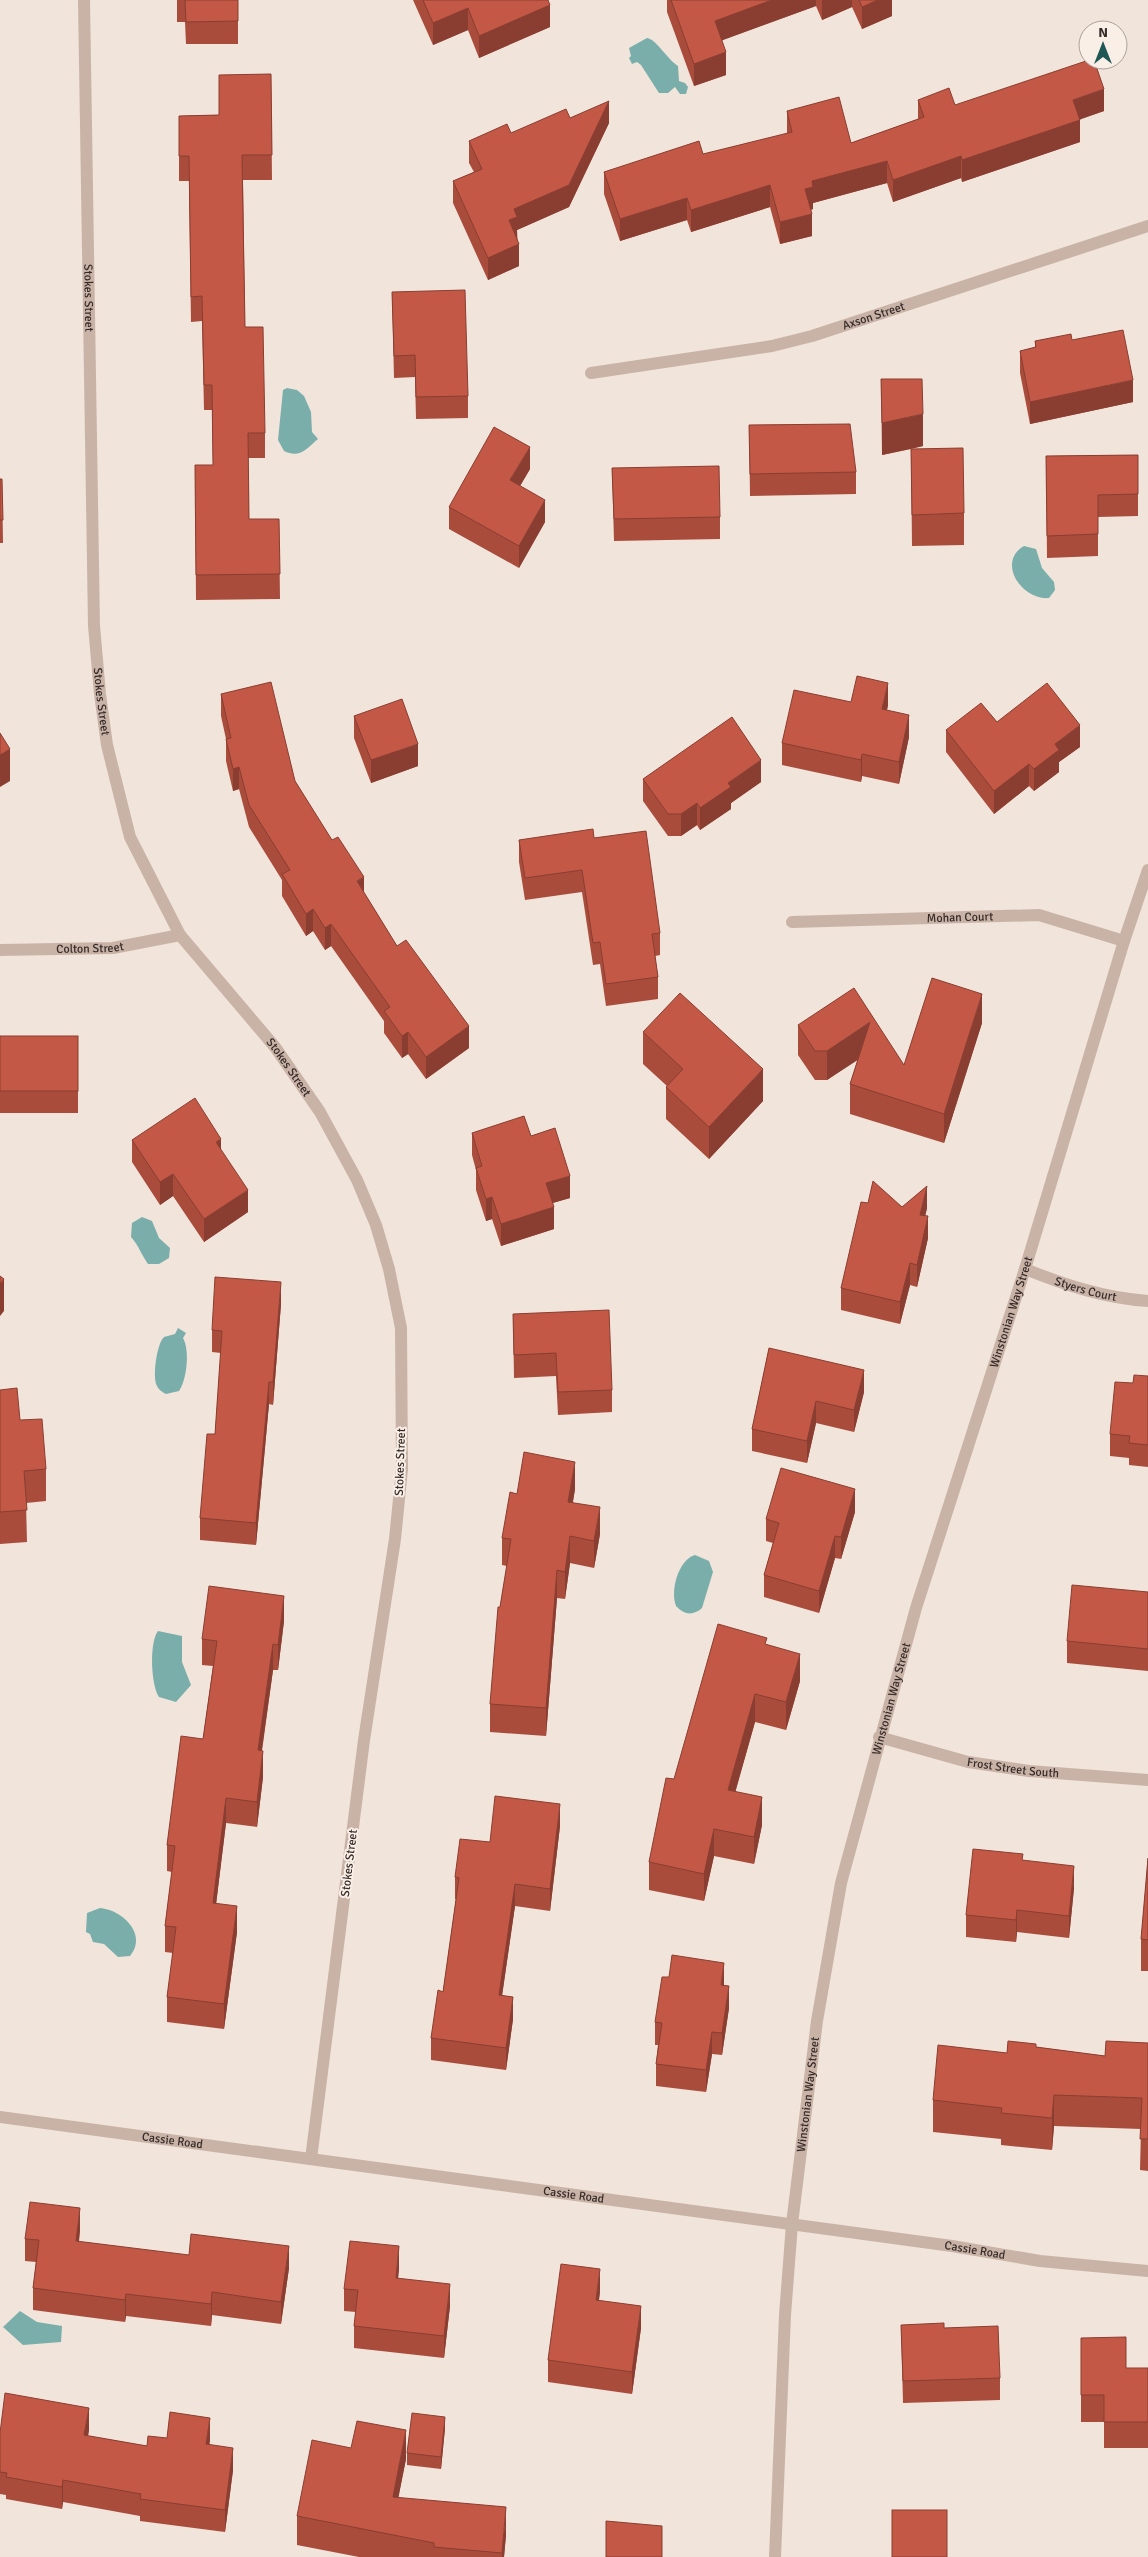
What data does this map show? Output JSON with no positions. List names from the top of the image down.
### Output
{
  "streets": {
    "street": [
      "Stokes Street",
      "Axson Street",
      "Mohan Court",
      "Colton Street",
      "Styers Court",
      "Winstonian Way Street",
      "Frost Street South",
      "Cassie Road"
    ]
  },
  "crossings": [
    ["Stokes Street", "Colton Street"],
    ["Stokes Street", "Cassie Road"],
    ["Mohan Court", "Winstonian Way Street"],
    ["Styers Court", "Winstonian Way Street"],
    ["Winstonian Way Street", "Frost Street South"],
    ["Winstonian Way Street", "Cassie Road"]
  ],
  "north": "top"
}
